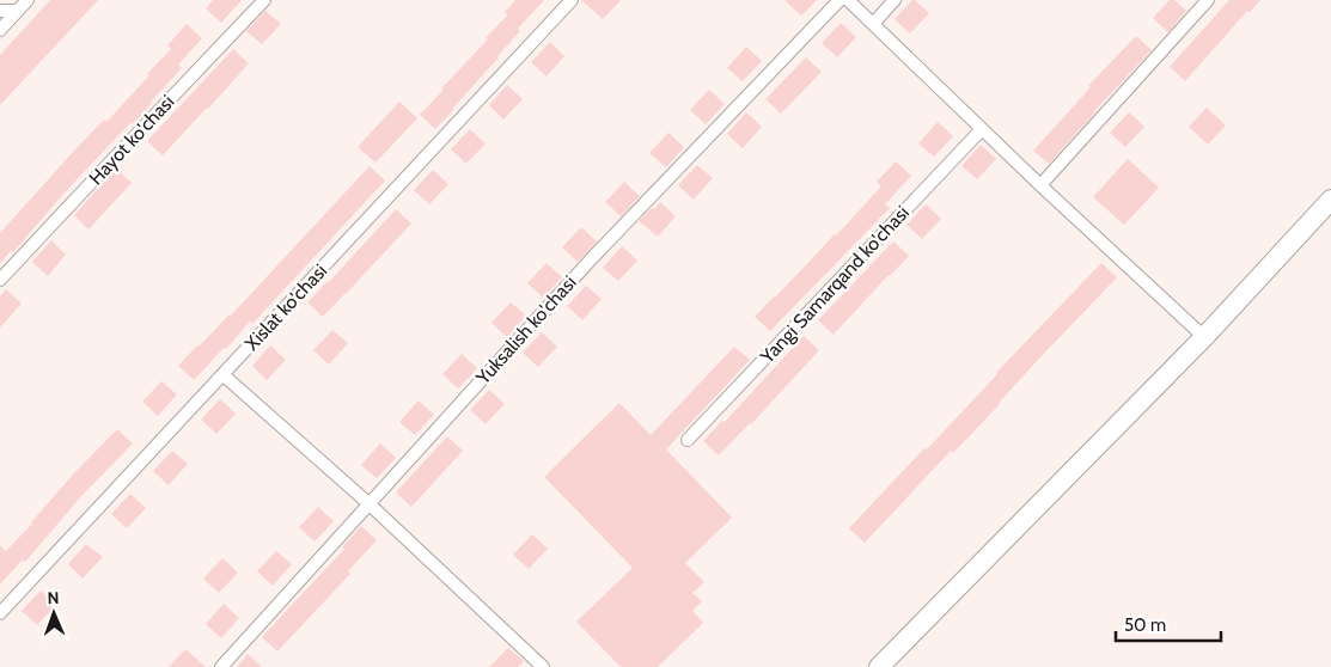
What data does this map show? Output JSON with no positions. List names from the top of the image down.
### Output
{
  "streets": {
    "street": [
      "Hayot ko'chasi",
      "Yangi Samarqand ko'chasi",
      "Xislat ko'chasi",
      "Yuksalish ko'chasi"
    ]
  },
  "scale_bar": "50 m",
  "north": "top"
}
